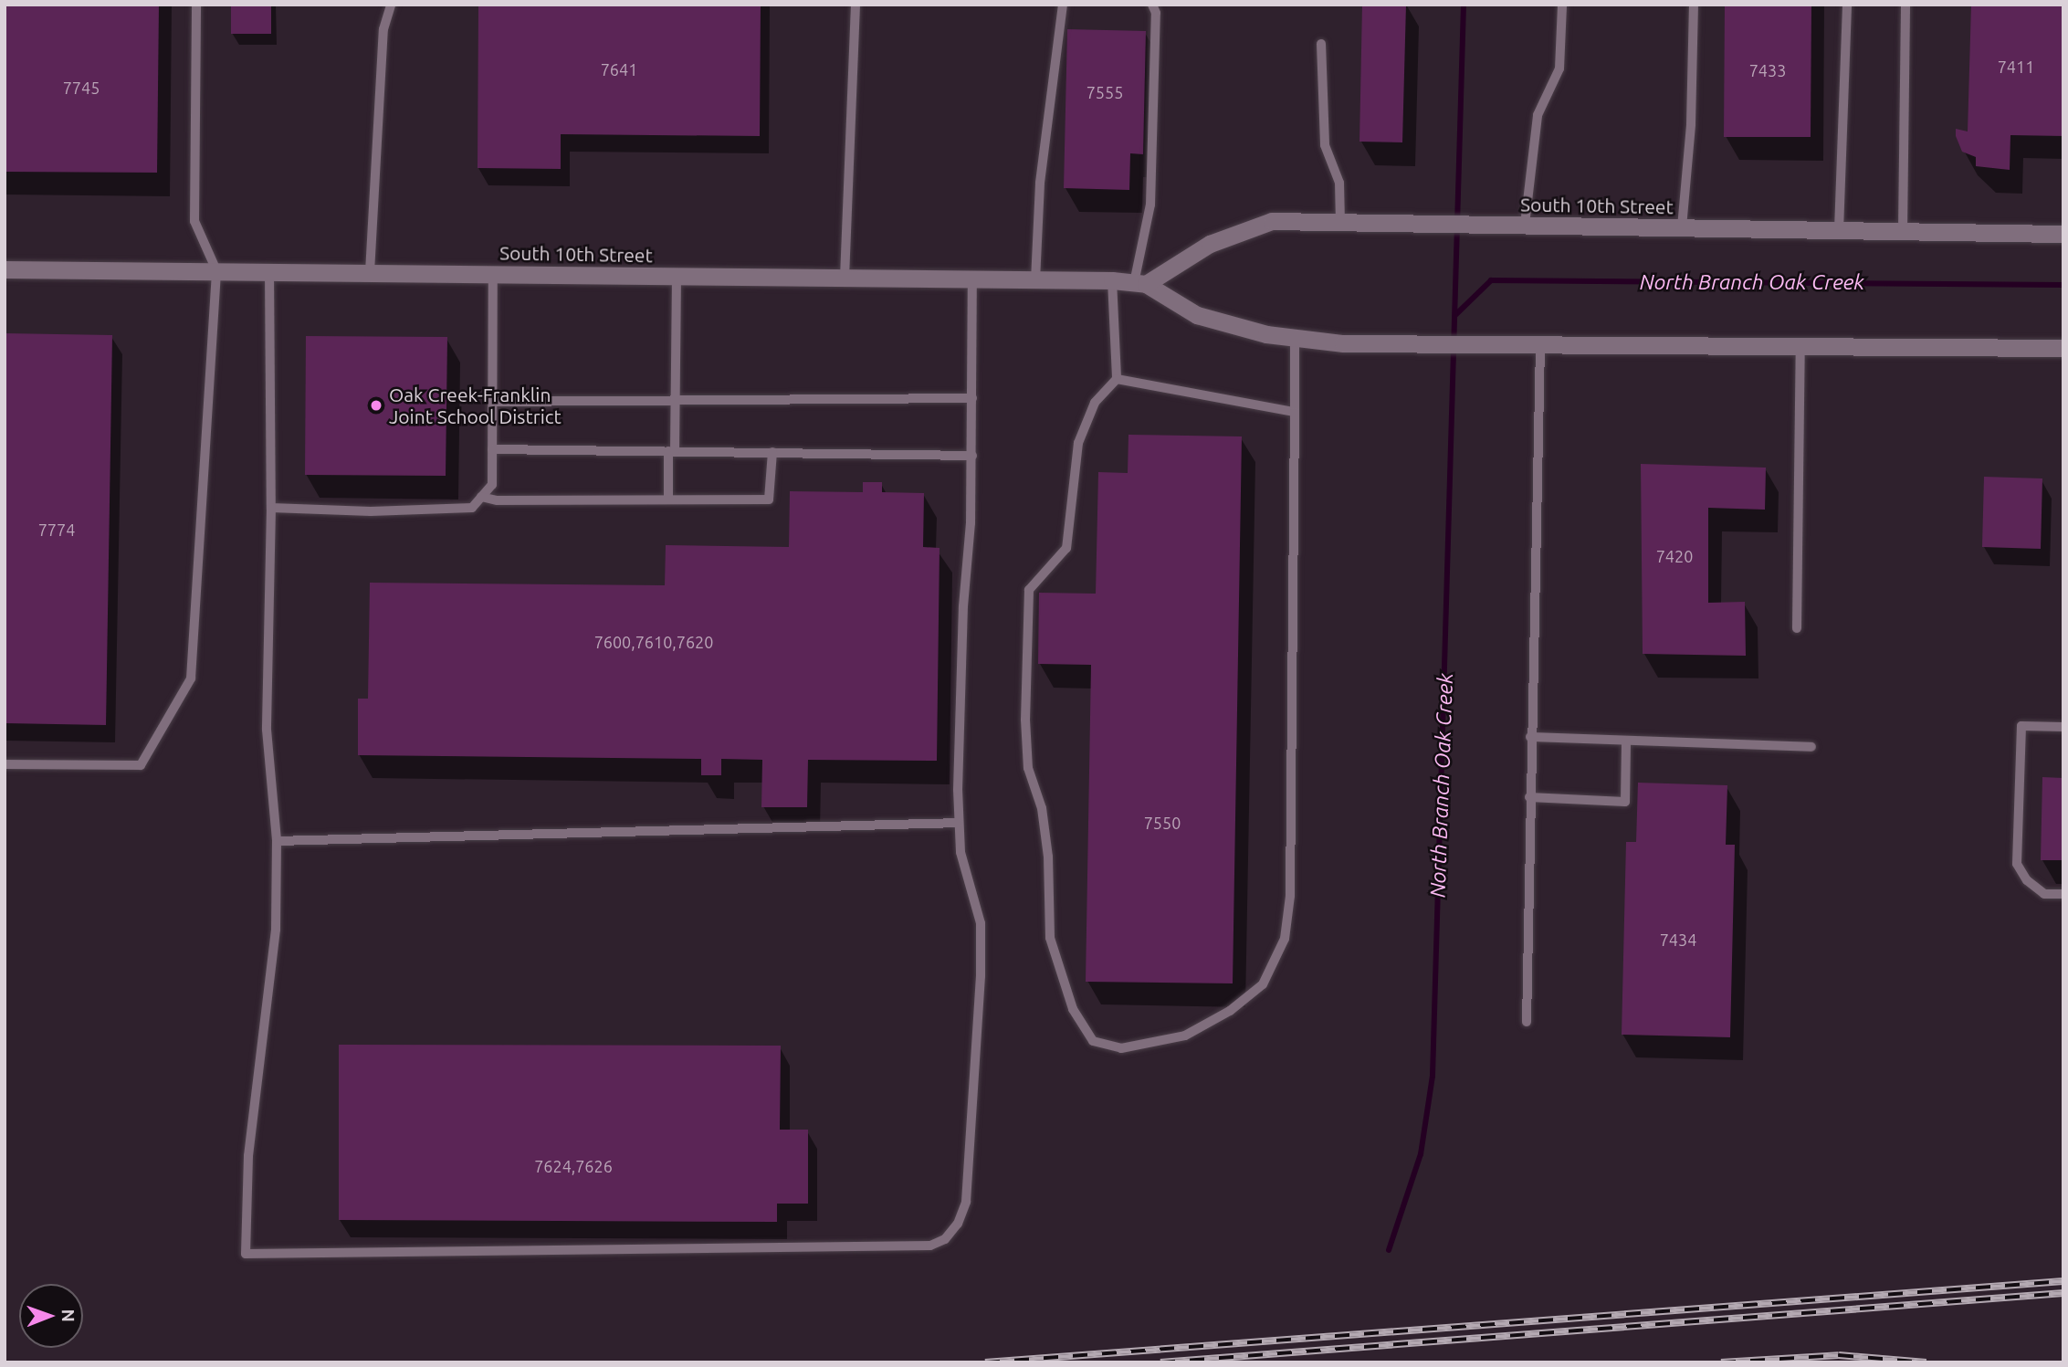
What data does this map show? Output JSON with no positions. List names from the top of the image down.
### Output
{
  "streets": {
    "street": ["South 10th Street"]
  },
  "water": ["North Branch Oak Creek"],
  "places": ["Oak Creek-Franklin Joint School District"],
  "house_numbers": [
    "7411",
    "7641",
    "7433",
    "7745",
    "7555",
    "7774",
    "7420",
    "7600,7610,7620",
    "7550",
    "7434",
    "7624,7626"
  ],
  "north": "right"
}
